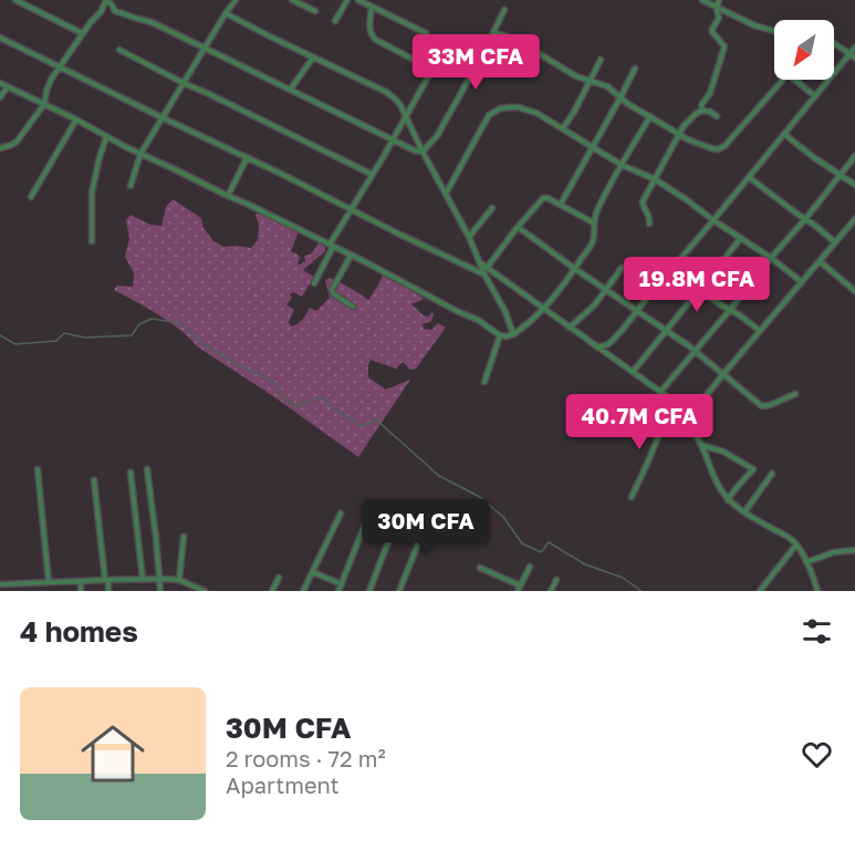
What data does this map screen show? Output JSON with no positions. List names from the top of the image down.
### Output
{
  "north": "bottom left",
  "page": {
    "price": [
      "33M CFA",
      "19.8M CFA",
      "40.7M CFA",
      "30M CFA"
    ],
    "heading": "4 homes",
    "list": [
      {
        "name": "30M CFA",
        "note": "2 rooms · 72 m² · Apartment"
      }
    ]
  }
}
